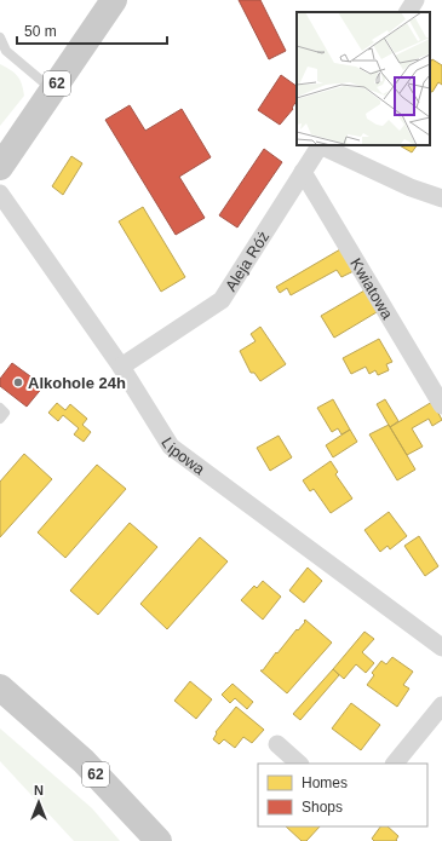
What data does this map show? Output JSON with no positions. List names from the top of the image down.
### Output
{
  "streets": {
    "main road": ["62"],
    "street": ["Aleja Róż", "Kwiatowa", "Lipowa"]
  },
  "crossings": [
    ["Aleja Róż", "Kwiatowa"],
    ["Aleja Róż", "Lipowa"]
  ],
  "places": ["Alkohole 24h"],
  "legend": ["Homes", "Shops"],
  "scale_bar": "50 m",
  "north": "top"
}
